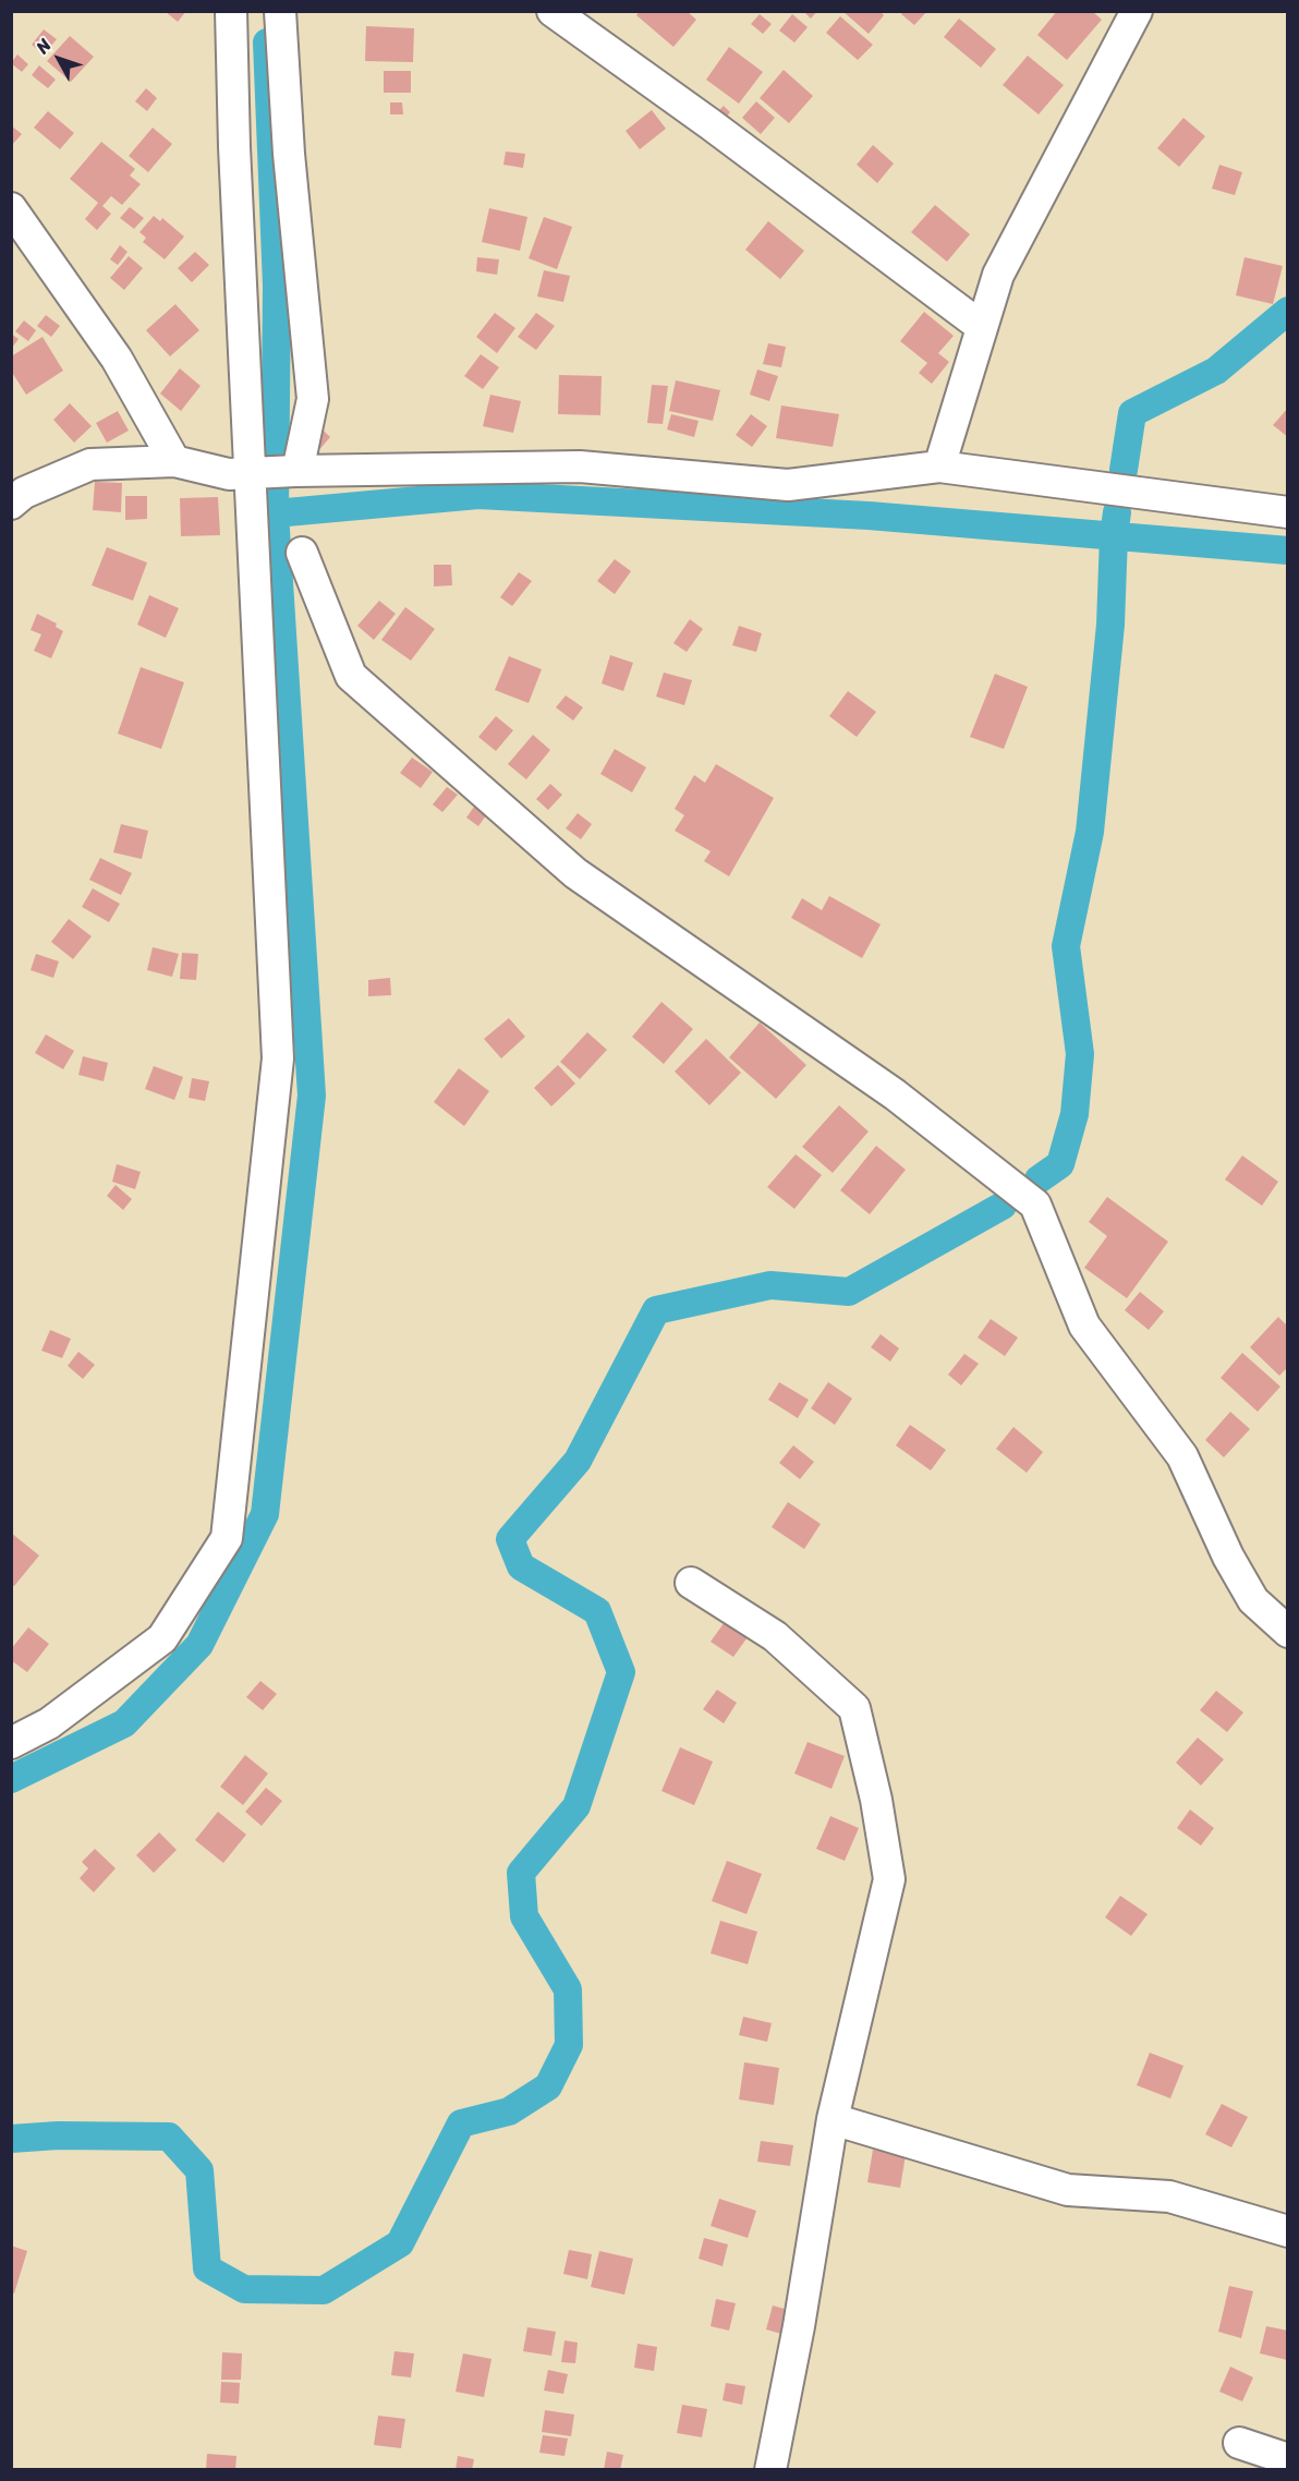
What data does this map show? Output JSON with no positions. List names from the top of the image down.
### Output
{
  "north": "top left"
}
